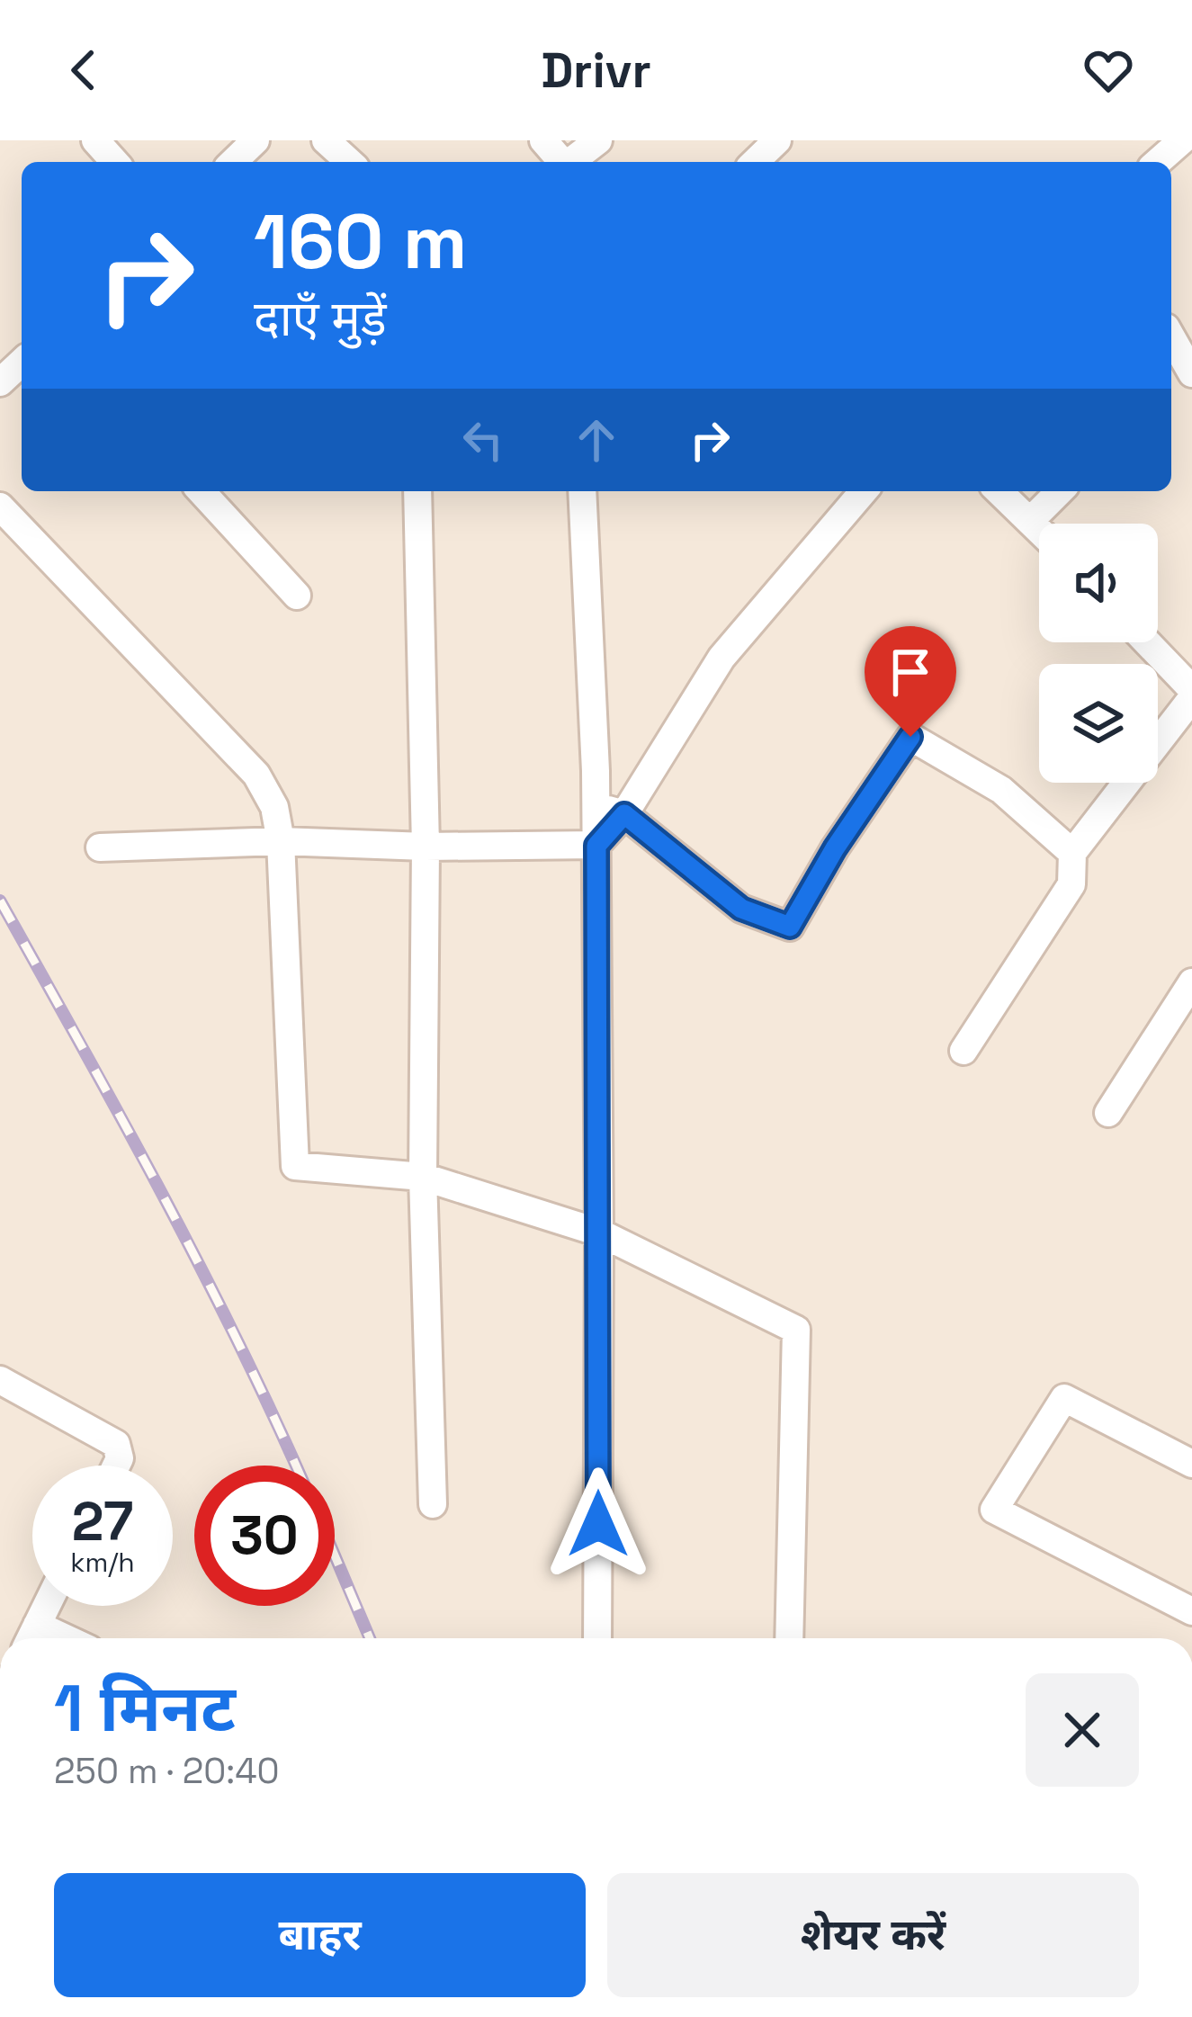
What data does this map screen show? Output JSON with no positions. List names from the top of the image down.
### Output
{
  "page": {
    "header": "Drivr",
    "turn": ["160 m", "दाएँ मुड़ें"],
    "speed": "27 km/h",
    "limit": "30",
    "heading": ["1 मिनट", "250 m · 20:40"],
    "buttons": ["बाहर", "शेयर करें"]
  }
}
